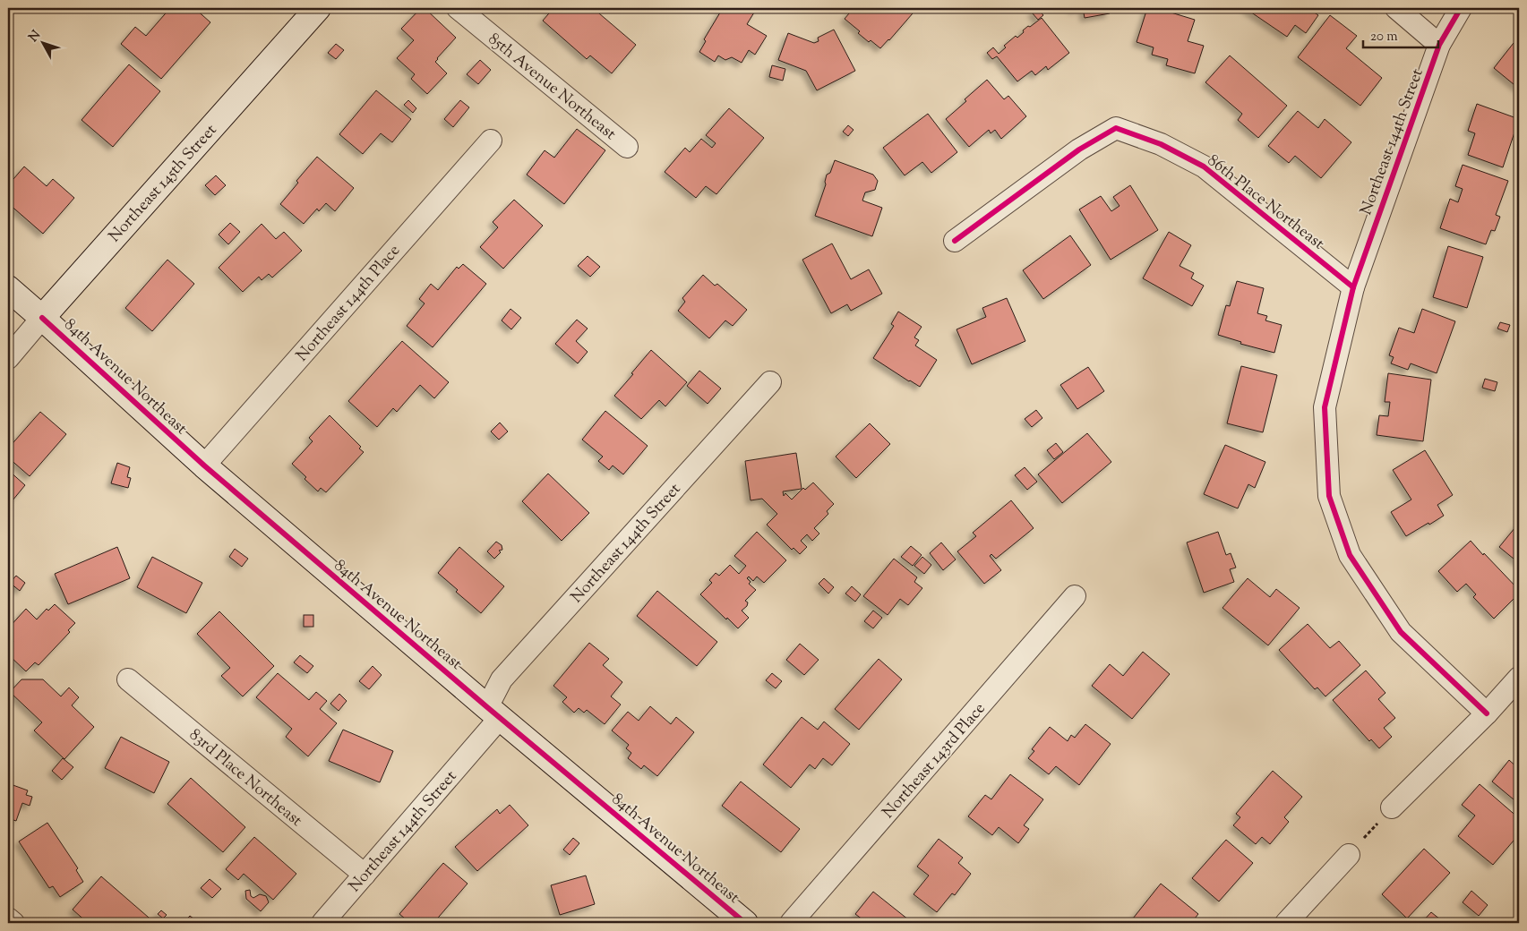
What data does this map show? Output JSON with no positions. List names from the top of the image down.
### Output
{
  "streets": {
    "street": [
      "85th Avenue Northeast",
      "Northeast 144th Street",
      "Northeast 145th Street",
      "86th Place Northeast",
      "Northeast 144th Place",
      "84th Avenue Northeast",
      "Northeast 143rd Place",
      "83rd Place Northeast"
    ]
  },
  "crossings": [
    ["Northeast 144th Street", "86th Place Northeast"],
    ["Northeast 144th Street", "84th Avenue Northeast"],
    ["Northeast 144th Street", "83rd Place Northeast"],
    ["Northeast 145th Street", "84th Avenue Northeast"],
    ["Northeast 144th Place", "84th Avenue Northeast"]
  ],
  "scale_bar": "20 m",
  "north": "top left"
}
